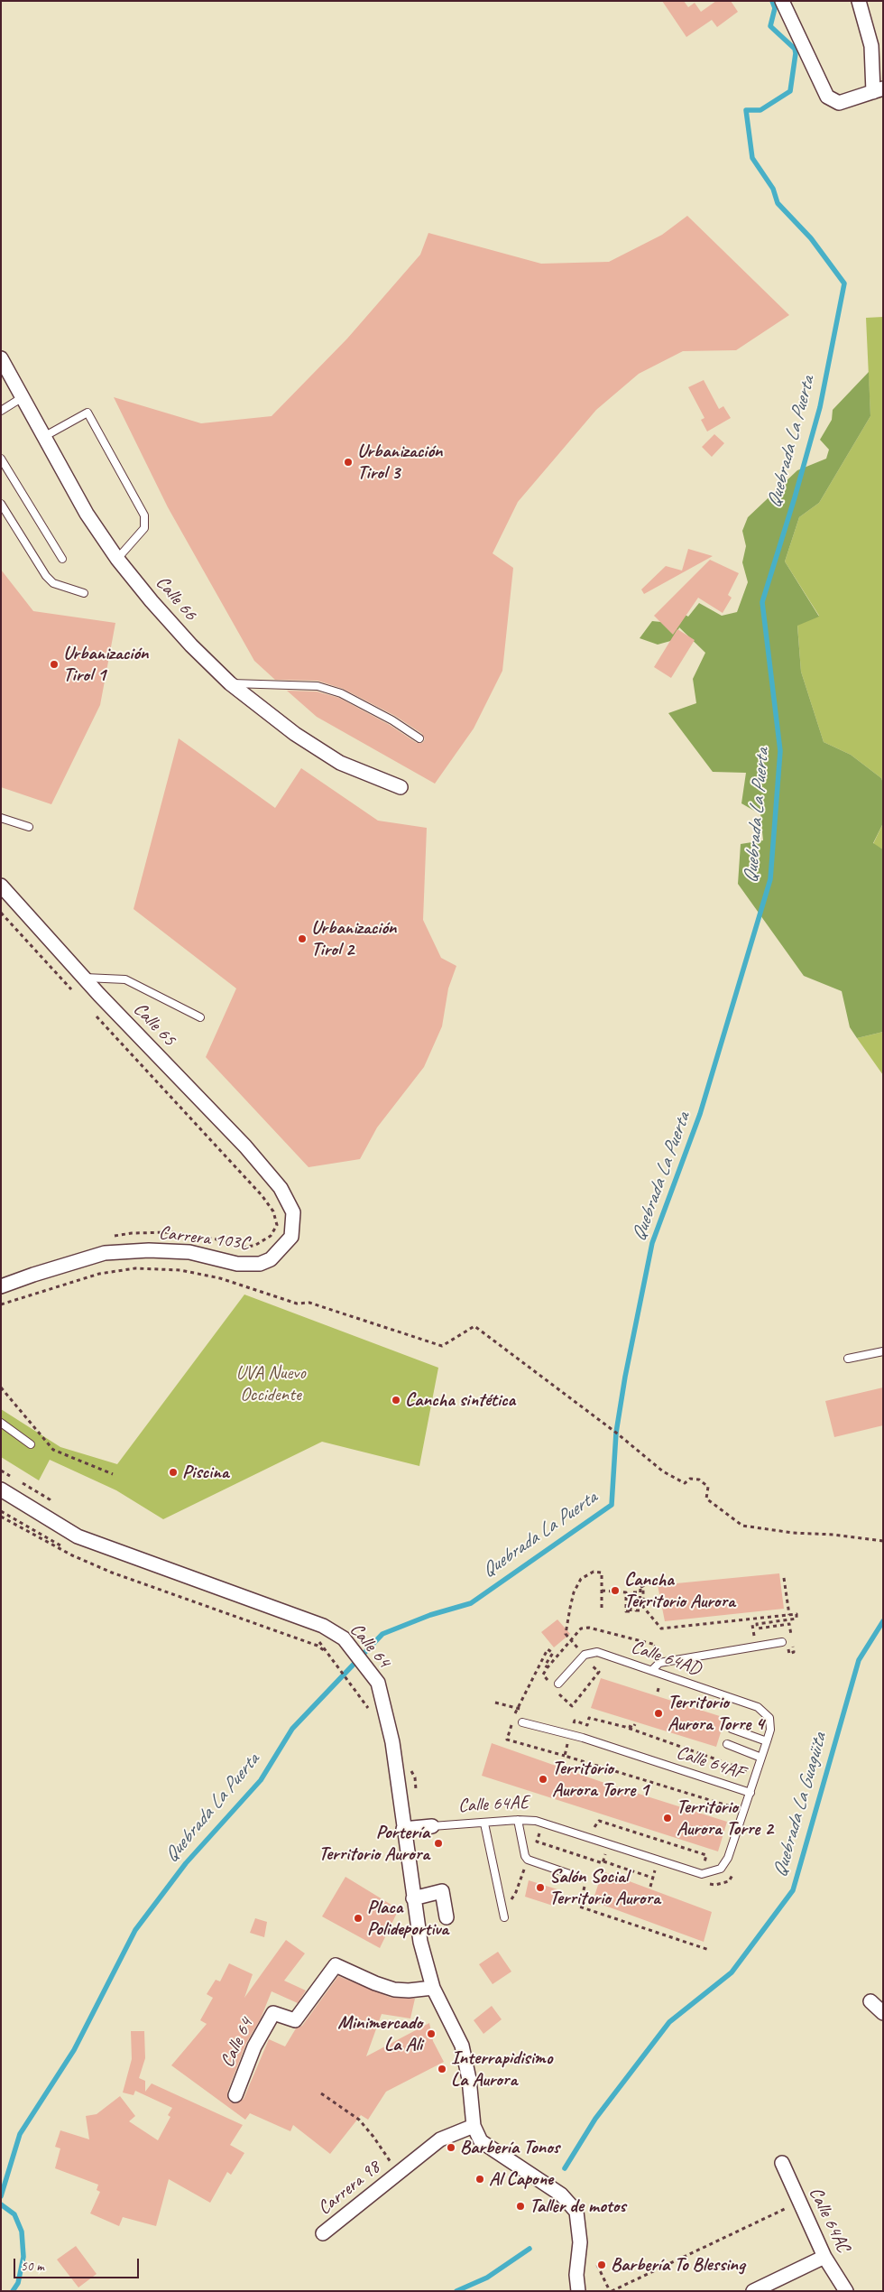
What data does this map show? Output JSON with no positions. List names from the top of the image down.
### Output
{
  "streets": {
    "street": [
      "Calle 66",
      "Calle 65",
      "Carrera 103C",
      "Calle 64",
      "Calle 64AE",
      "Carrera 98",
      "Calle 64AC"
    ],
    "lane": ["Calle 64AD", "Calle 64AF"]
  },
  "crossings": [
    ["Calle 65", "Carrera 103C"],
    ["Calle 64", "Calle 64AE"],
    ["Calle 64", "Carrera 98"],
    ["Calle 64AF", "Calle 64AE"]
  ],
  "water": ["Quebrada La Puerta", "Quebrada La Guagüita"],
  "parks": ["UVA Nuevo Occidente"],
  "places": [
    "Urbanización Tirol 3",
    "Urbanización Tirol 1",
    "Urbanización Tirol 2",
    "Cancha sintética",
    "Piscina",
    "Cancha Territorio Aurora",
    "Territorio Aurora Torre 4",
    "Territorio Aurora Torre 1",
    "Territorio Aurora Torre 2",
    "Portería Territorio Aurora",
    "Salón Social Territorio Aurora",
    "Placa Polideportiva",
    "Minimercado La Ali",
    "Interrapidisimo La Aurora",
    "Barbería Tonos",
    "Al Capone",
    "Taller de motos",
    "Barbería To Blessing"
  ],
  "scale_bar": "50 m"
}
